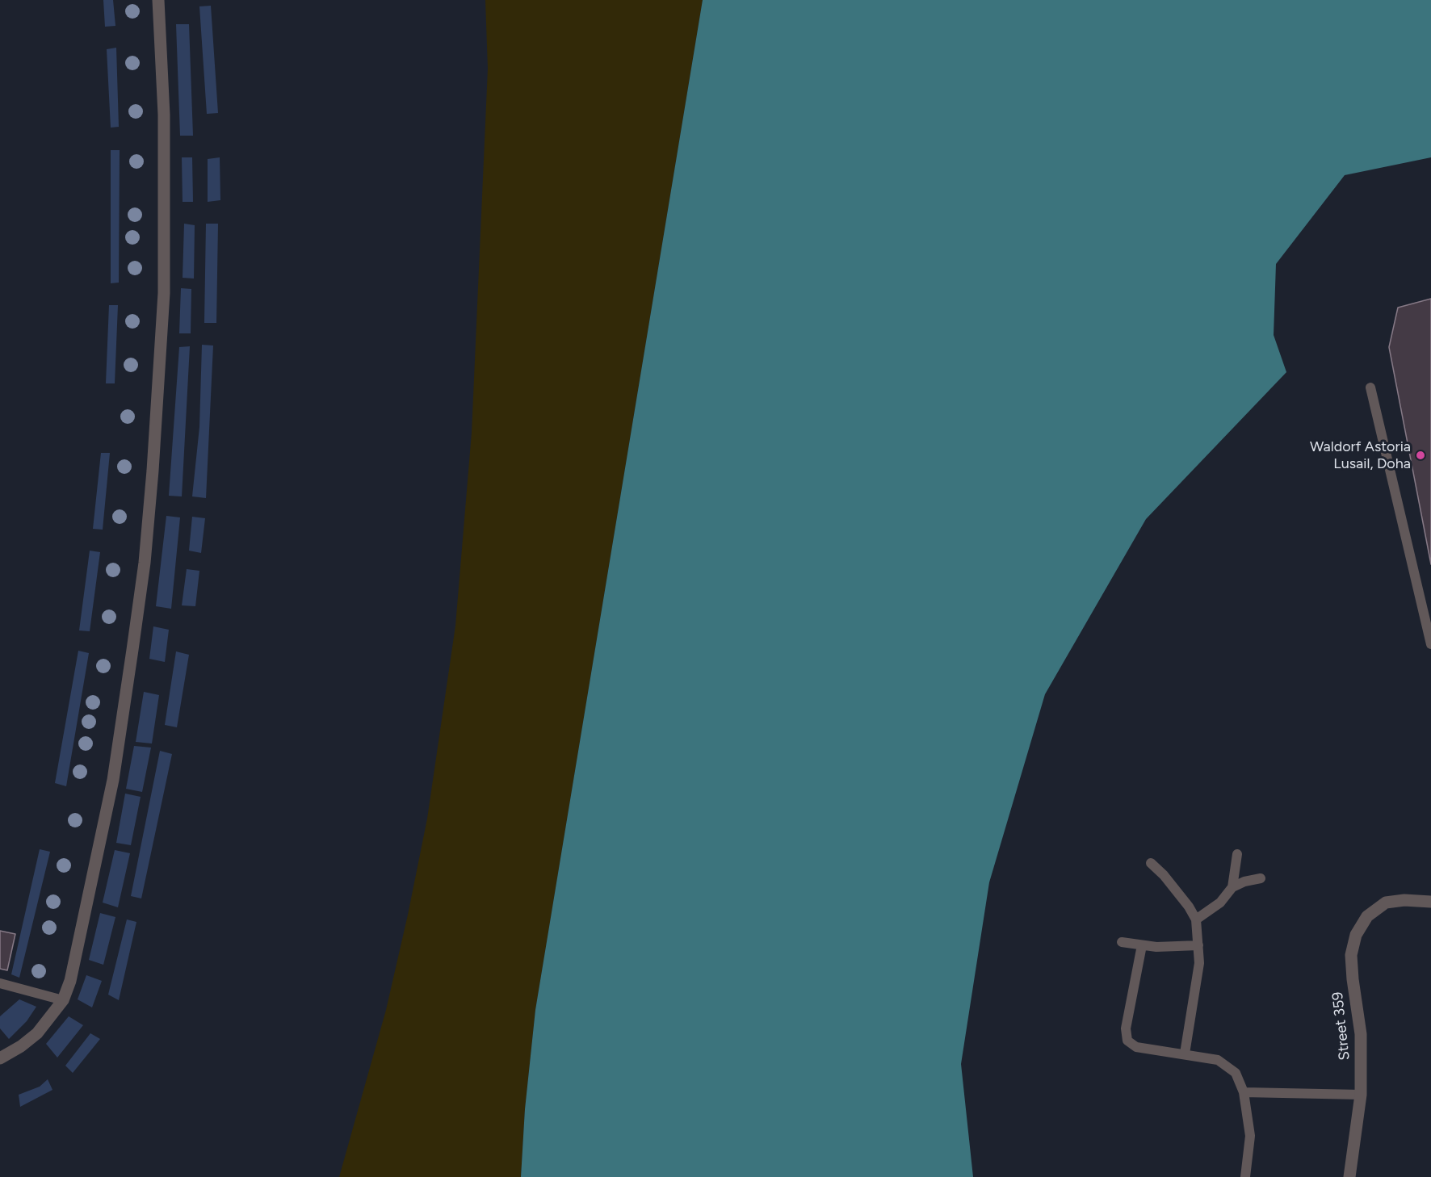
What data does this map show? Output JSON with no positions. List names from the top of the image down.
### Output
{
  "streets": {
    "street": ["Street 359"]
  },
  "places": ["Waldorf Astoria Lusail, Doha"]
}
